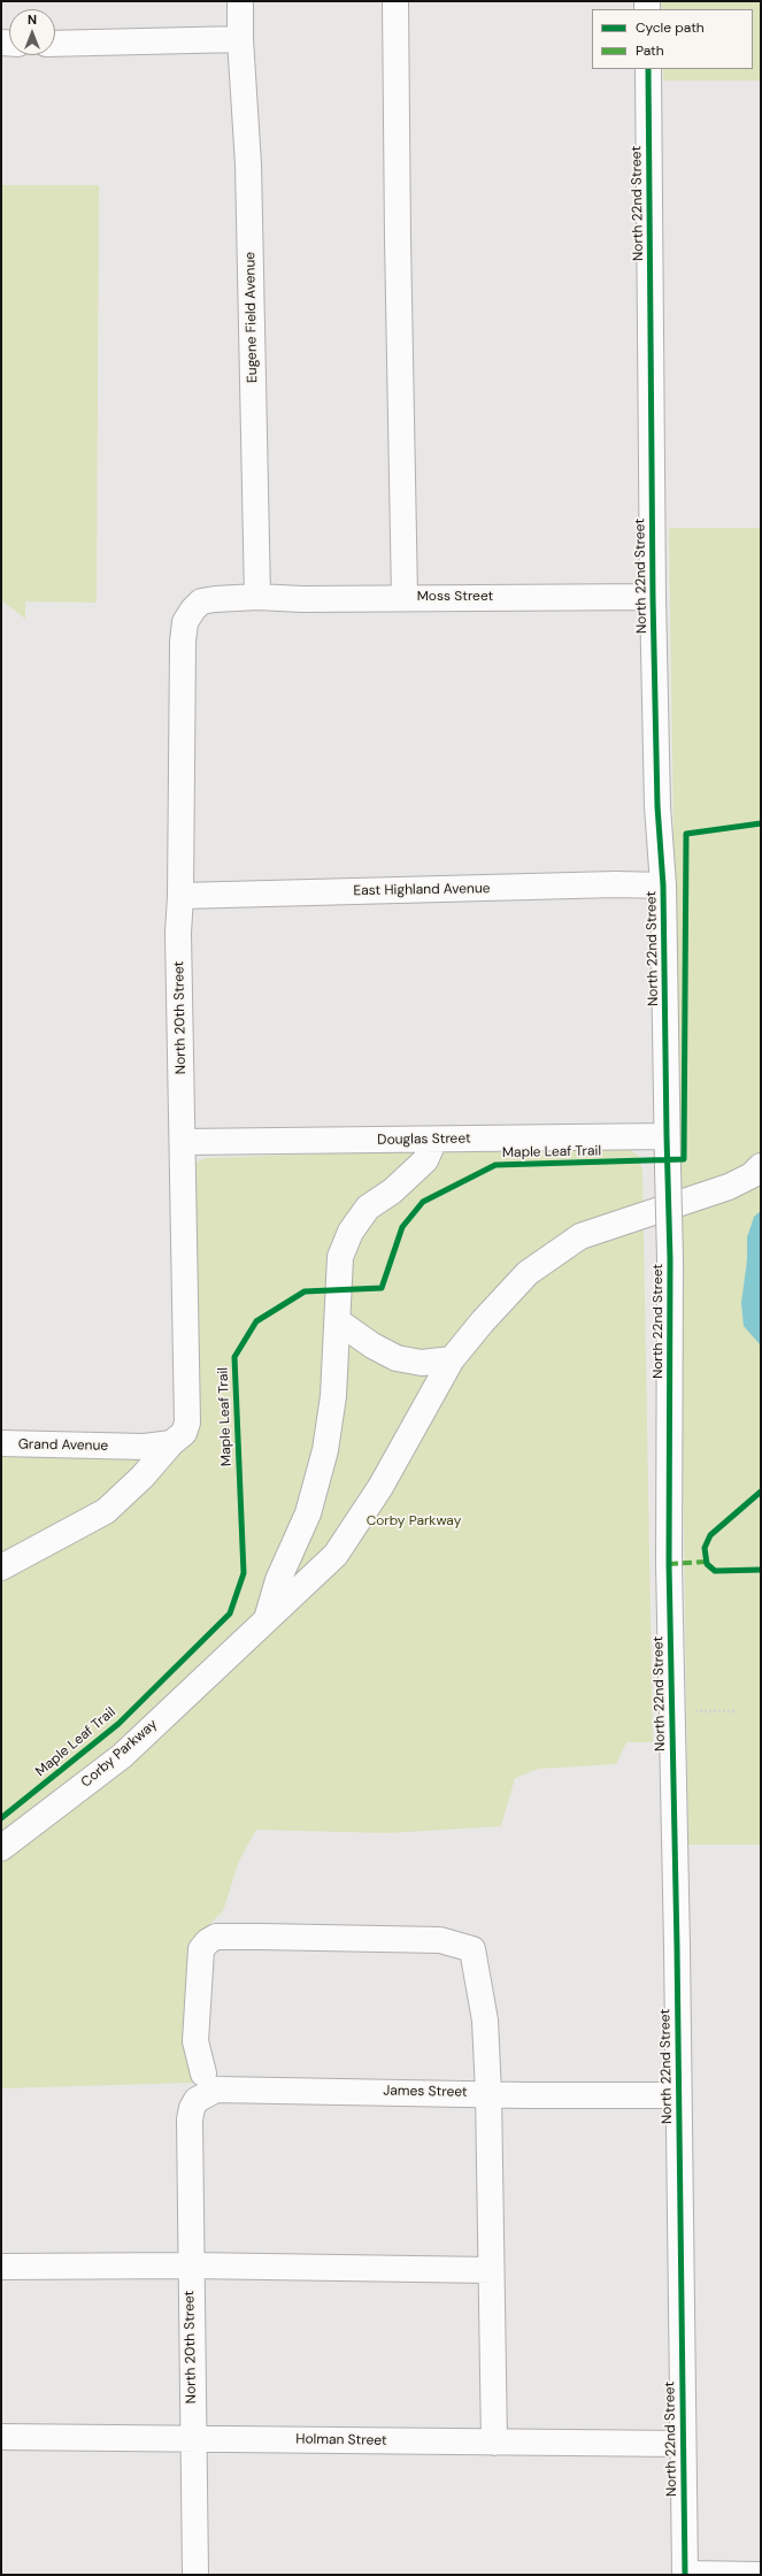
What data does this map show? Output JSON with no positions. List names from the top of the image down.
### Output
{
  "streets": {
    "street": [
      "North 22nd Street",
      "Eugene Field Avenue",
      "Moss Street",
      "East Highland Avenue",
      "North 20th Street",
      "Douglas Street",
      "Grand Avenue",
      "Corby Parkway",
      "James Street",
      "Holman Street"
    ],
    "cycle path": ["Maple Leaf Trail"]
  },
  "crossings": [
    ["North 22nd Street", "Moss Street"],
    ["North 22nd Street", "East Highland Avenue"],
    ["North 22nd Street", "Douglas Street"],
    ["North 22nd Street", "James Street"],
    ["North 22nd Street", "Holman Street"],
    ["Eugene Field Avenue", "Moss Street"],
    ["Eugene Field Avenue", "North 20th Street"],
    ["Moss Street", "North 20th Street"],
    ["East Highland Avenue", "North 20th Street"],
    ["North 20th Street", "Douglas Street"],
    ["North 20th Street", "Grand Avenue"],
    ["North 20th Street", "James Street"],
    ["North 20th Street", "Holman Street"]
  ],
  "parks": ["Corby Parkway"],
  "legend": ["Cycle path", "Path"],
  "north": "top"
}
